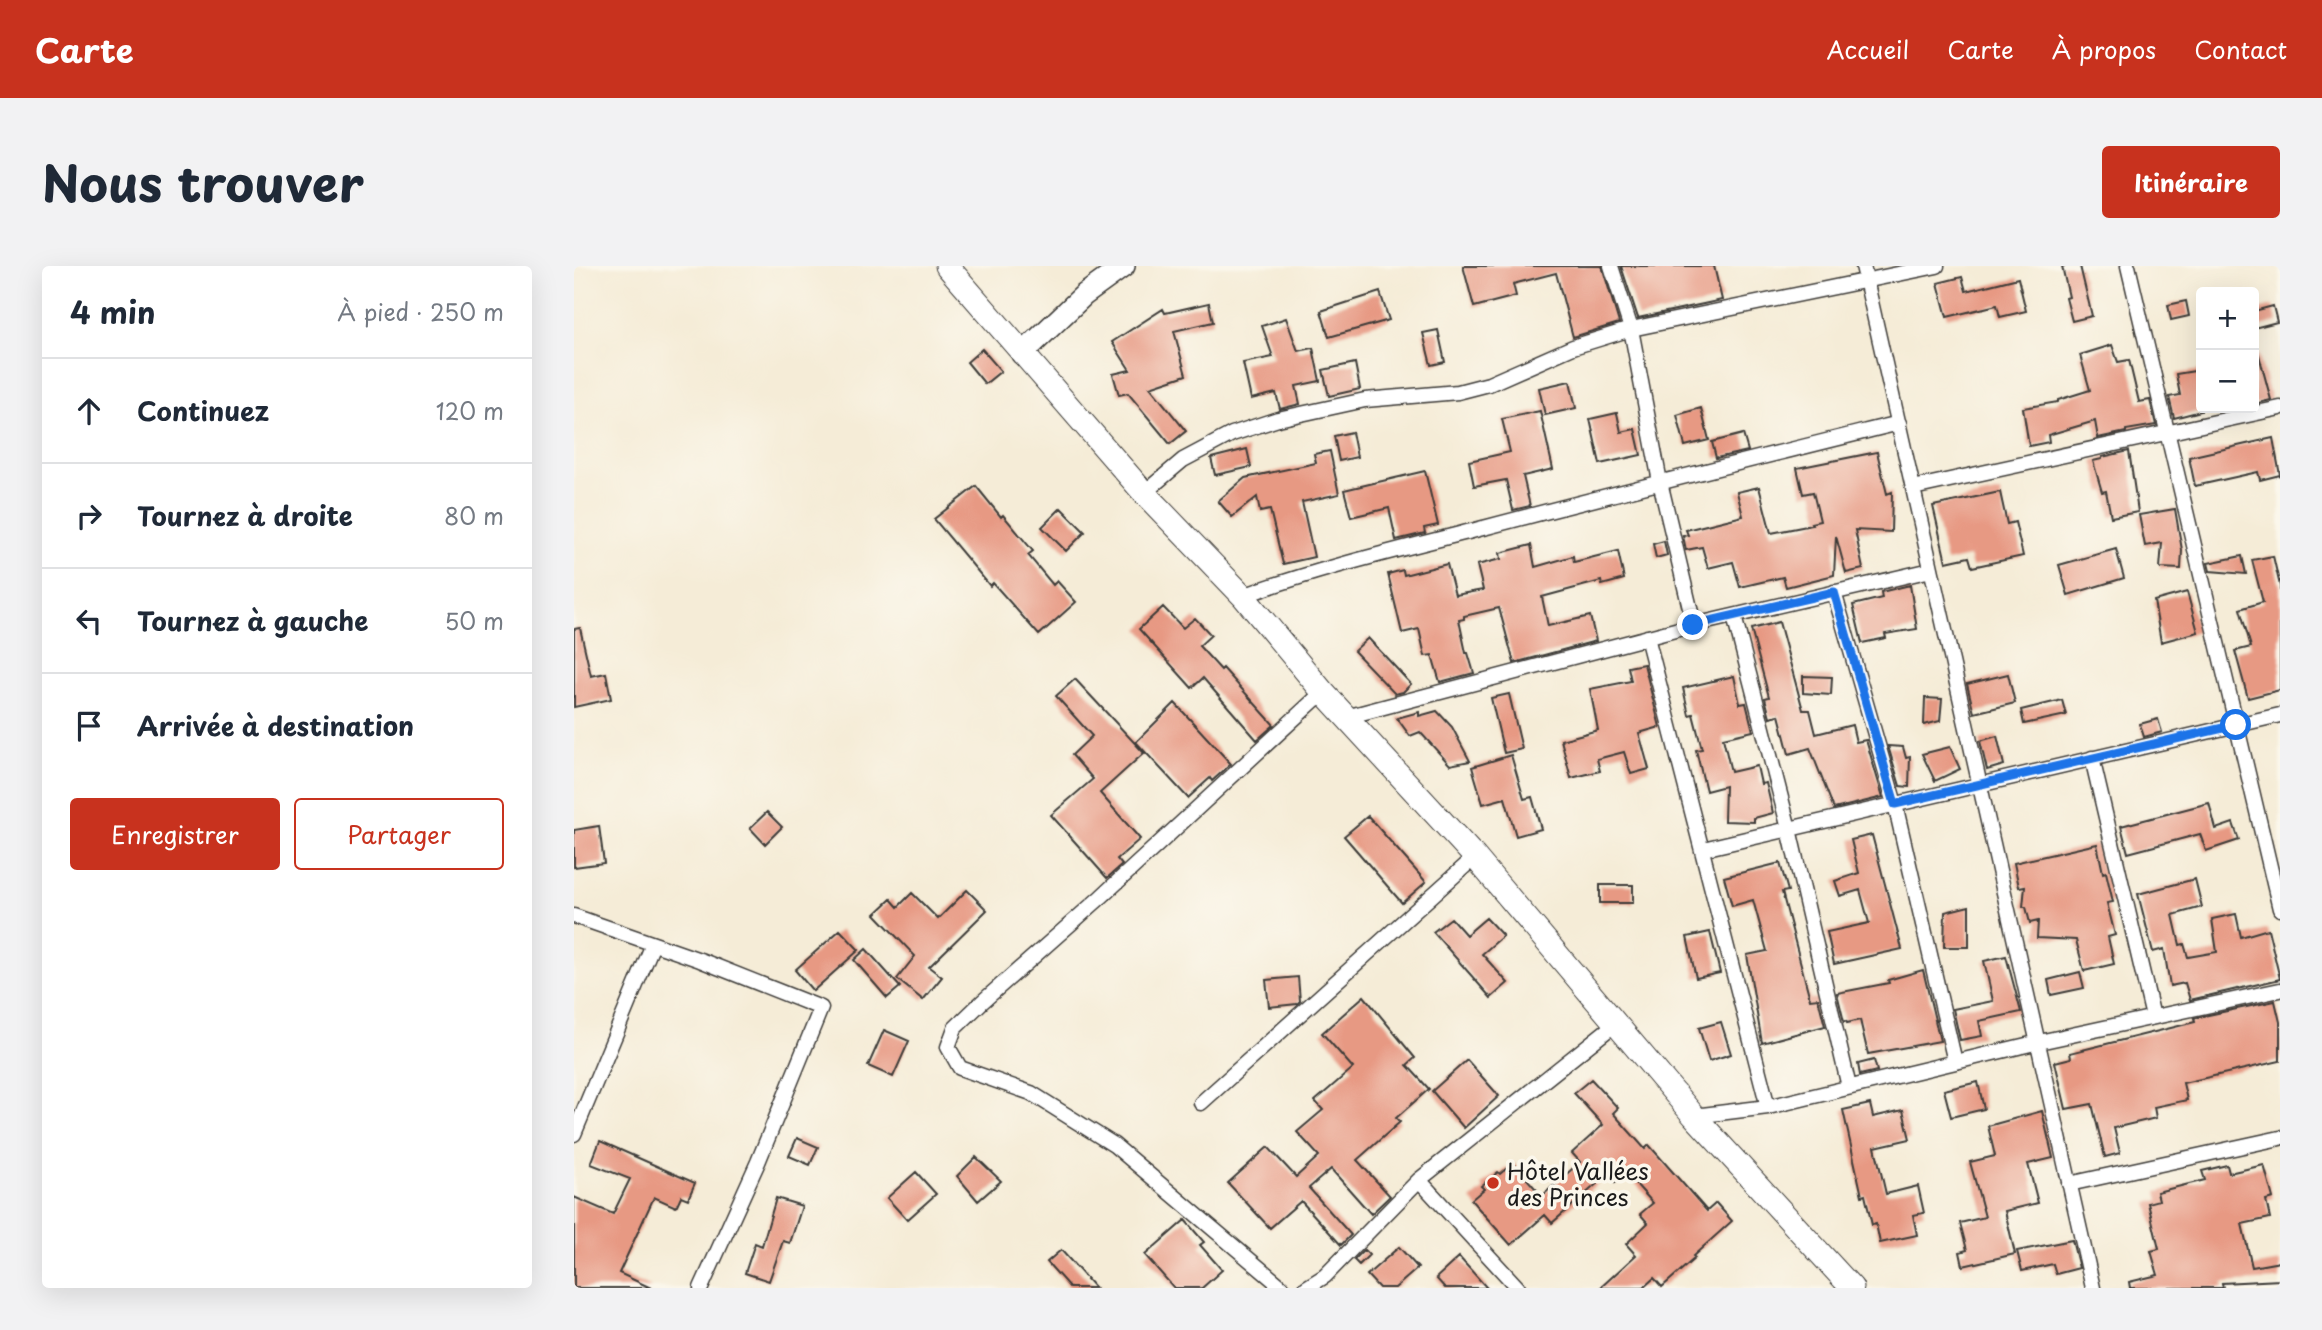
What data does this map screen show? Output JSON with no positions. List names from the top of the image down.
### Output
{
  "places": ["Hôtel Vallées des Princes"],
  "page": {
    "header": "Carte",
    "nav": [
      "Accueil",
      "Carte",
      "À propos",
      "Contact"
    ],
    "title": "Nous trouver",
    "buttons": [
      "Itinéraire",
      ["Enregistrer", "Partager"]
    ],
    "heading": ["4 min", "À pied · 250 m"],
    "map_buttons": ["+", "−"],
    "list": [
      ["Continuez", "120 m"],
      ["Tournez à droite", "80 m"],
      ["Tournez à gauche", "50 m"],
      "Arrivée à destination"
    ]
  }
}
